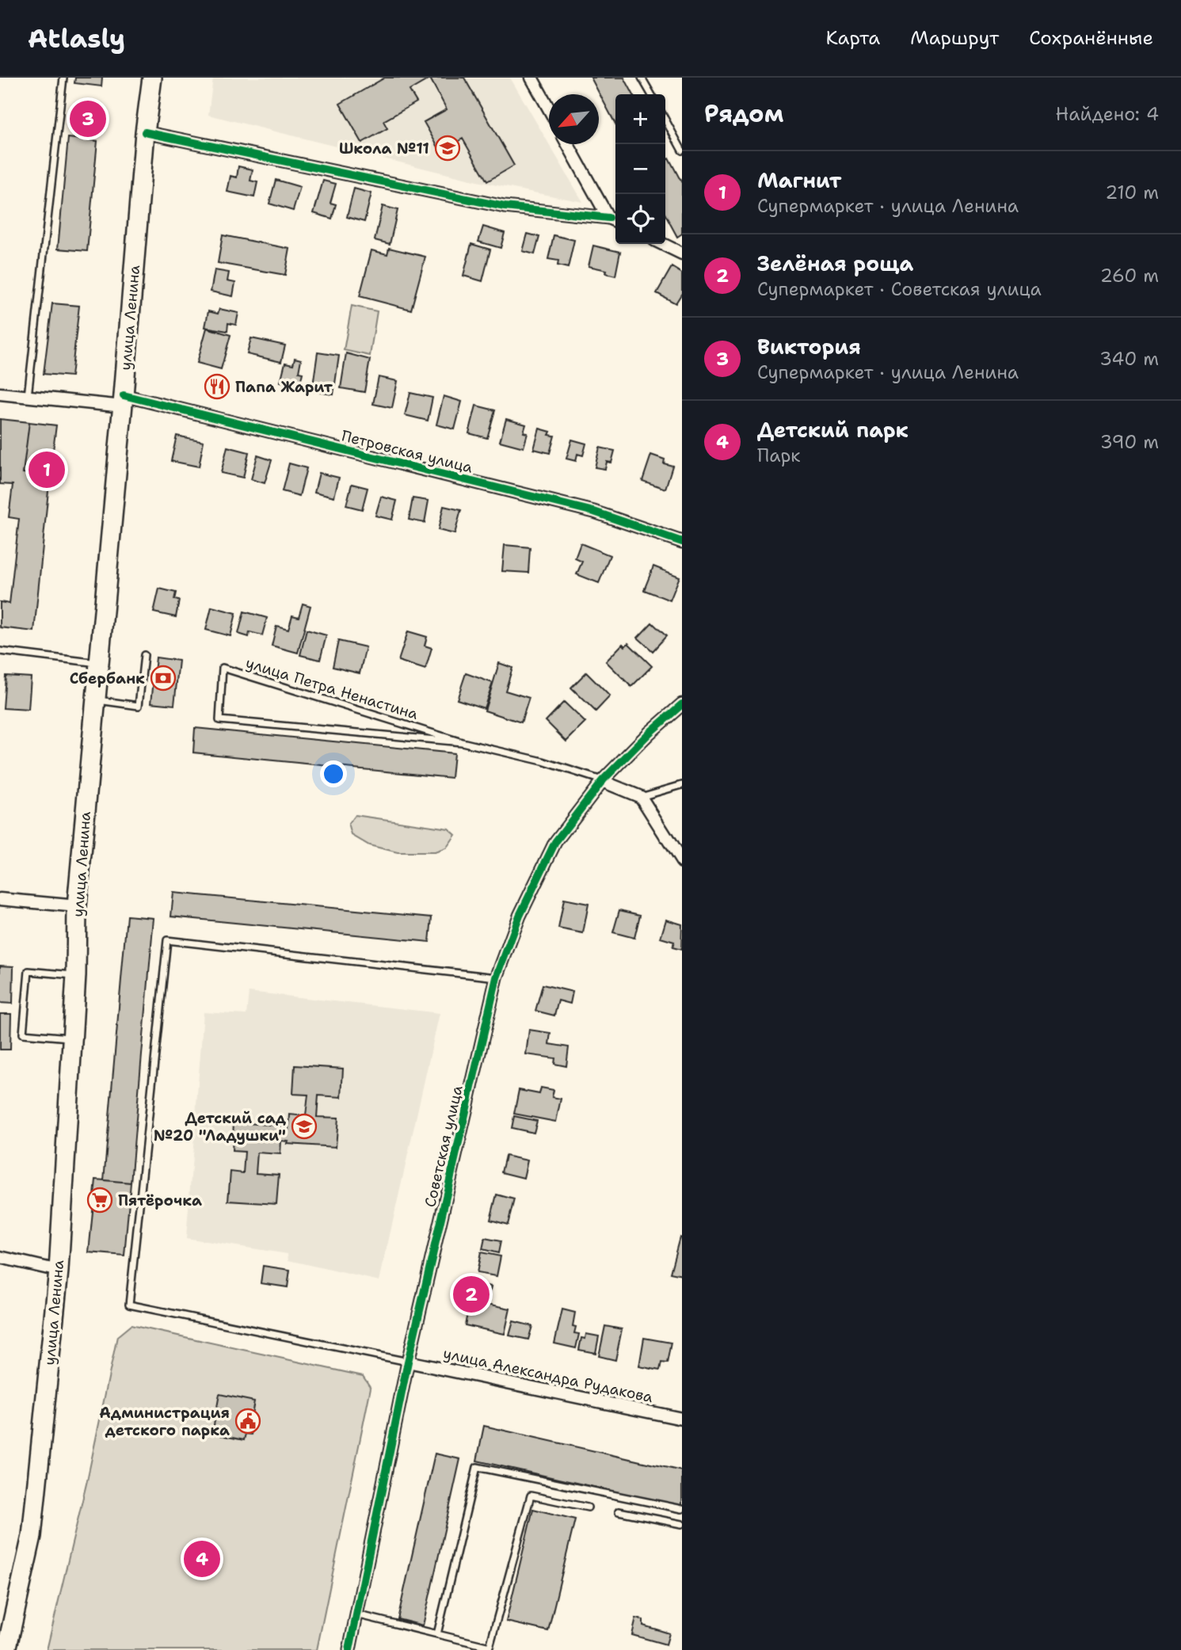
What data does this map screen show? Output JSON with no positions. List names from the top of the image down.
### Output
{
  "streets": {
    "main road": ["улица Ленина"],
    "street": ["Петровская улица", "Советская улица", "улица Александра Рудакова"],
    "lane": ["улица Петра Ненастина"]
  },
  "crossings": [
    ["улица Ленина", "Петровская улица"],
    ["улица Петра Ненастина", "Советская улица"],
    ["Советская улица", "улица Александра Рудакова"]
  ],
  "places": {
    "school or university": ["Школа №11", "Детский сад №20 \"Ладушки\""],
    "restaurant": ["Папа Жарит"],
    "bank": ["Сбербанк"],
    "supermarket": ["Пятёрочка"],
    "public building": ["Администрация детского парка"]
  },
  "north": "bottom left",
  "page": {
    "header": "Atlasly",
    "nav": ["Карта", "Маршрут", "Сохранённые"],
    "heading": ["Рядом", "Найдено: 4"],
    "map_buttons": ["+", "−"],
    "pins": [
      "3",
      "1",
      "2",
      "4"
    ],
    "list": [
      {
        "mark": "1",
        "name": "Магнит",
        "note": "Супермаркет · улица Ленина",
        "value": "210 m"
      },
      {
        "mark": "2",
        "name": "Зелёная роща",
        "note": "Супермаркет · Советская улица",
        "value": "260 m"
      },
      {
        "mark": "3",
        "name": "Виктория",
        "note": "Супермаркет · улица Ленина",
        "value": "340 m"
      },
      {
        "mark": "4",
        "name": "Детский парк",
        "note": "Парк",
        "value": "390 m"
      }
    ]
  }
}
